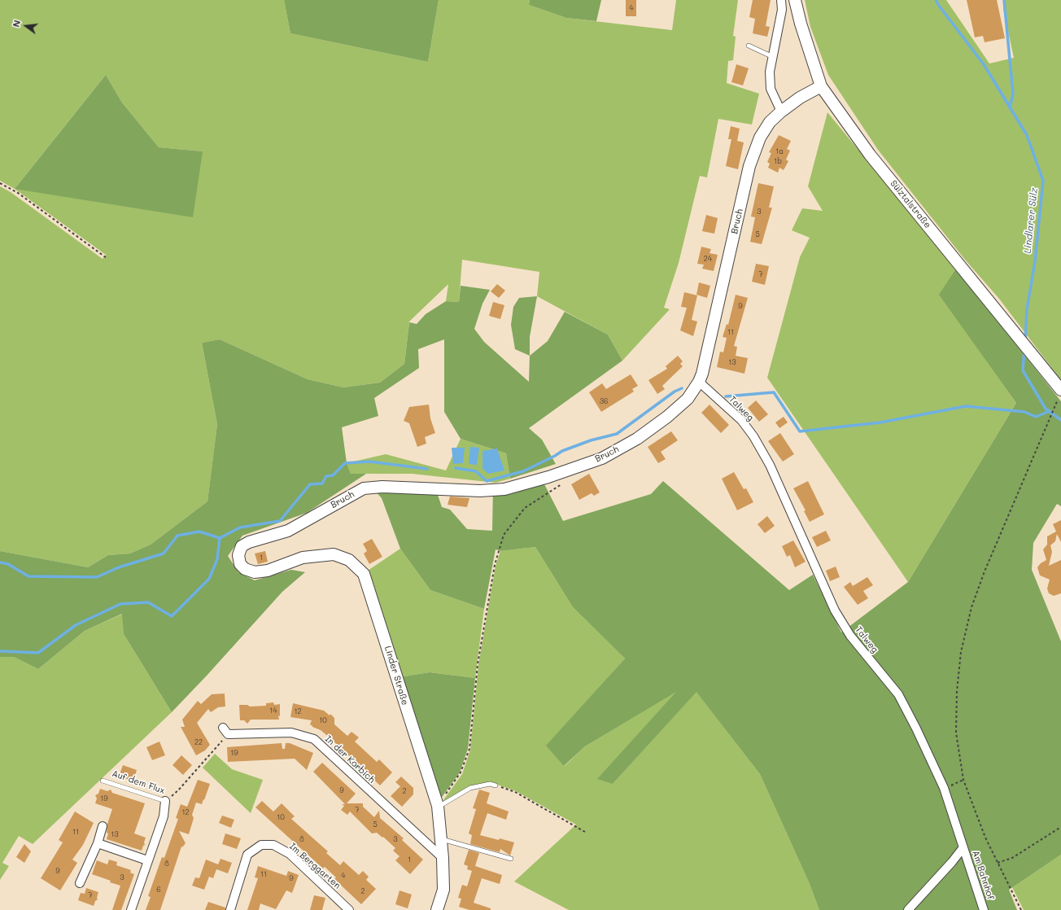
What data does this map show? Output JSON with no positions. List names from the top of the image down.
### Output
{
  "streets": {
    "street": [
      "Sülztalstraße",
      "Bruch",
      "Talweg",
      "Linder Straße",
      "In der Korbich",
      "Auf dem Flux",
      "Im Berggarten",
      "Am Bahnhof"
    ]
  },
  "crossings": [
    ["Sülztalstraße", "Bruch"],
    ["Bruch", "Talweg"],
    ["Bruch", "Linder Straße"],
    ["Talweg", "Am Bahnhof"],
    ["Linder Straße", "In der Korbich"]
  ],
  "water": ["Lindlarer Sülz"],
  "house_numbers": [
    "4",
    "1a",
    "1b",
    "3",
    "5",
    "24",
    "7",
    "9",
    "11",
    "13",
    "36",
    "1",
    "14",
    "12",
    "10",
    "22",
    "19",
    "9",
    "2",
    "19",
    "7",
    "12",
    "10",
    "5",
    "11",
    "13",
    "8",
    "3",
    "1",
    "8",
    "9",
    "11",
    "4",
    "3",
    "9",
    "6",
    "2",
    "7"
  ],
  "north": "left"
}
